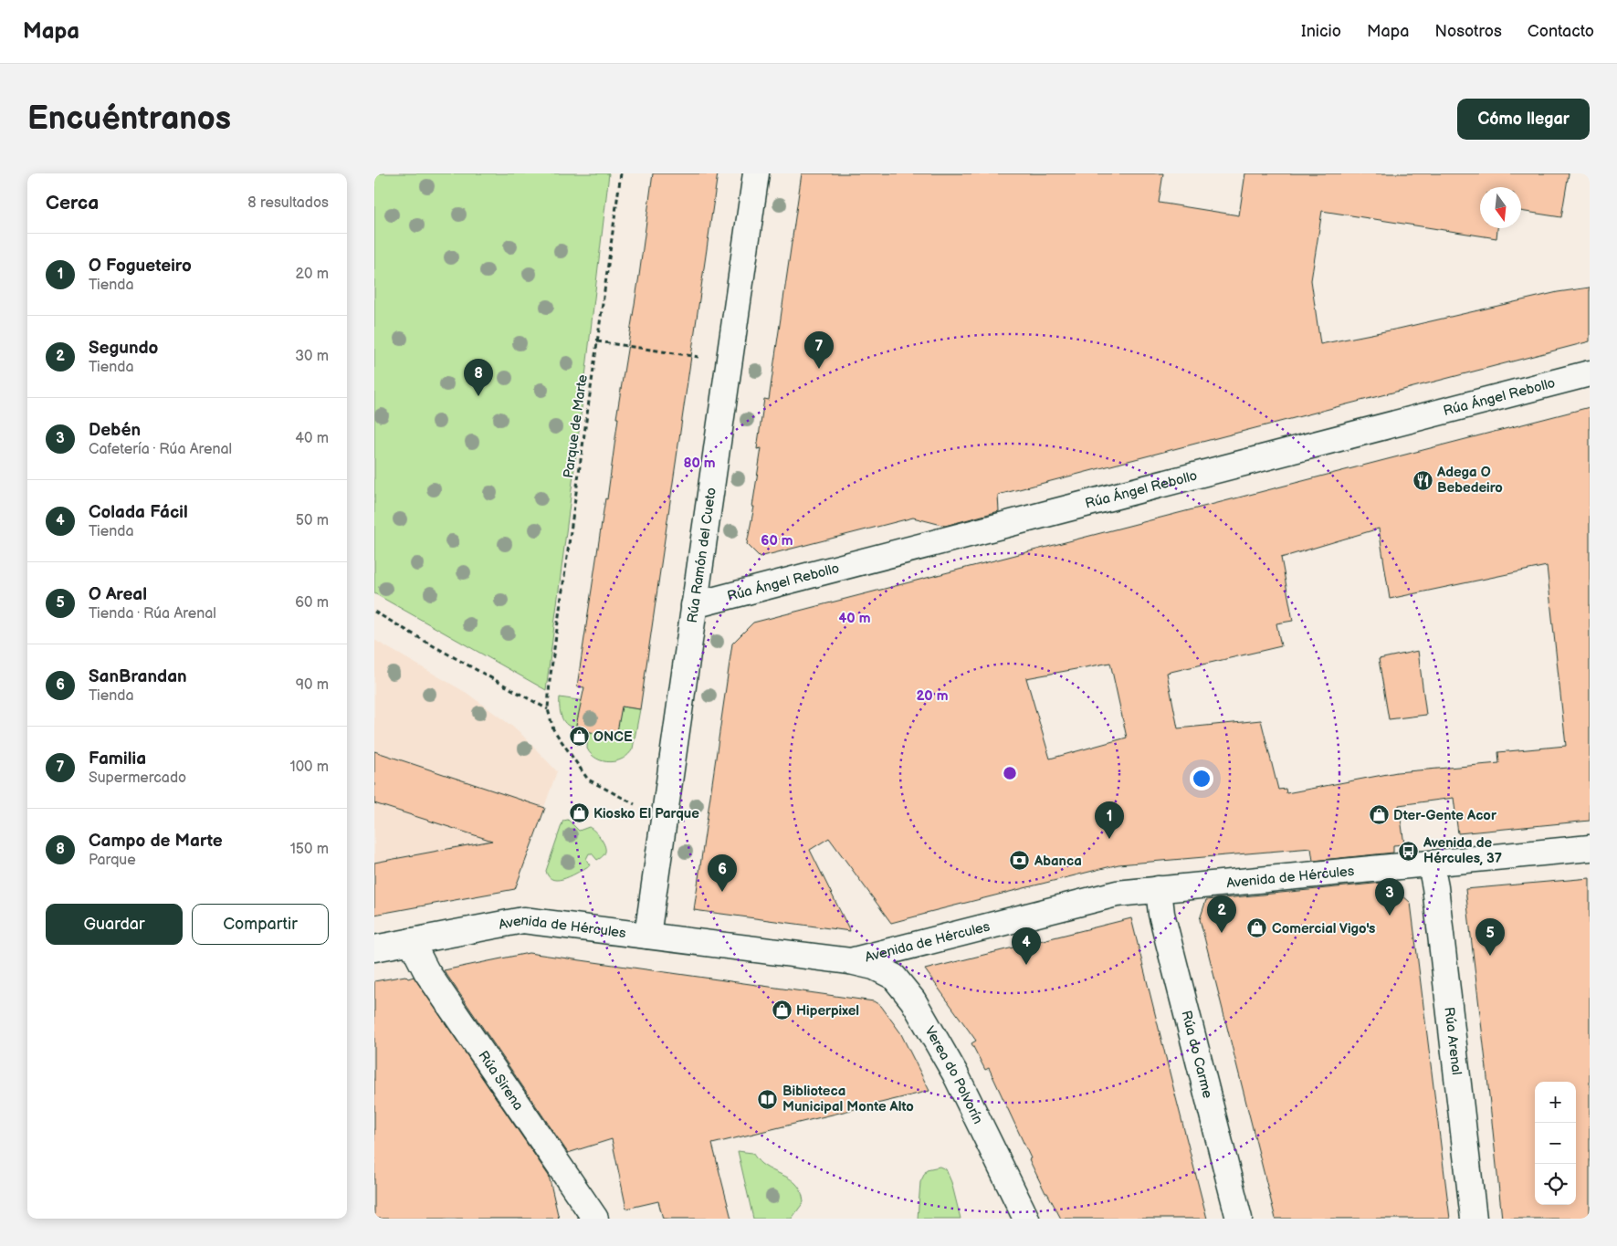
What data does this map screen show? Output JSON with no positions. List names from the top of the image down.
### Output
{
  "streets": {
    "street": [
      "Rúa Ángel Rebollo",
      "Rúa Ramón del Cueto",
      "Avenida de Hércules",
      "Rúa Arenal",
      "Rúa do Carme",
      "Verea do Polvorín",
      "Rúa Sirena"
    ],
    "path": ["Parque de Marte"]
  },
  "crossings": [
    ["Rúa Ángel Rebollo", "Rúa Ramón del Cueto"],
    ["Rúa Ramón del Cueto", "Avenida de Hércules"],
    ["Avenida de Hércules", "Rúa Arenal"],
    ["Avenida de Hércules", "Rúa do Carme"],
    ["Avenida de Hércules", "Verea do Polvorín"],
    ["Avenida de Hércules", "Rúa Sirena"]
  ],
  "places": {
    "restaurant": ["Adega O Bebedeiro"],
    "shop": [
      "ONCE",
      "Kiosko El Parque",
      "Dter-Gente Acor",
      "Comercial Vigo's",
      "Hiperpixel"
    ],
    "bus stop": ["Avenida de Hércules, 37"],
    "bank": ["Abanca"],
    "library": ["Biblioteca Municipal Monte Alto"]
  },
  "north": "bottom",
  "page": {
    "header": "Mapa",
    "nav": [
      "Inicio",
      "Mapa",
      "Nosotros",
      "Contacto"
    ],
    "buttons": [
      "Cómo llegar",
      ["Guardar", "Compartir"]
    ],
    "title": "Encuéntranos",
    "heading": ["Cerca", "8 resultados"],
    "list": [
      {
        "mark": "1",
        "name": "O Fogueteiro",
        "note": "Tienda",
        "value": "20 m"
      },
      {
        "mark": "2",
        "name": "Segundo",
        "note": "Tienda",
        "value": "30 m"
      },
      {
        "mark": "3",
        "name": "Debén",
        "note": "Cafetería · Rúa Arenal",
        "value": "40 m"
      },
      {
        "mark": "4",
        "name": "Colada Fácil",
        "note": "Tienda",
        "value": "50 m"
      },
      {
        "mark": "5",
        "name": "O Areal",
        "note": "Tienda · Rúa Arenal",
        "value": "60 m"
      },
      {
        "mark": "6",
        "name": "SanBrandan",
        "note": "Tienda",
        "value": "90 m"
      },
      {
        "mark": "7",
        "name": "Familia",
        "note": "Supermercado",
        "value": "100 m"
      },
      {
        "mark": "8",
        "name": "Campo de Marte",
        "note": "Parque",
        "value": "150 m"
      }
    ],
    "pins": [
      "7",
      "8",
      "1",
      "6",
      "3",
      "2",
      "5",
      "4"
    ],
    "map_buttons": ["+", "−"]
  },
  "rings": [
    "80 m",
    "60 m",
    "40 m",
    "20 m"
  ]
}
